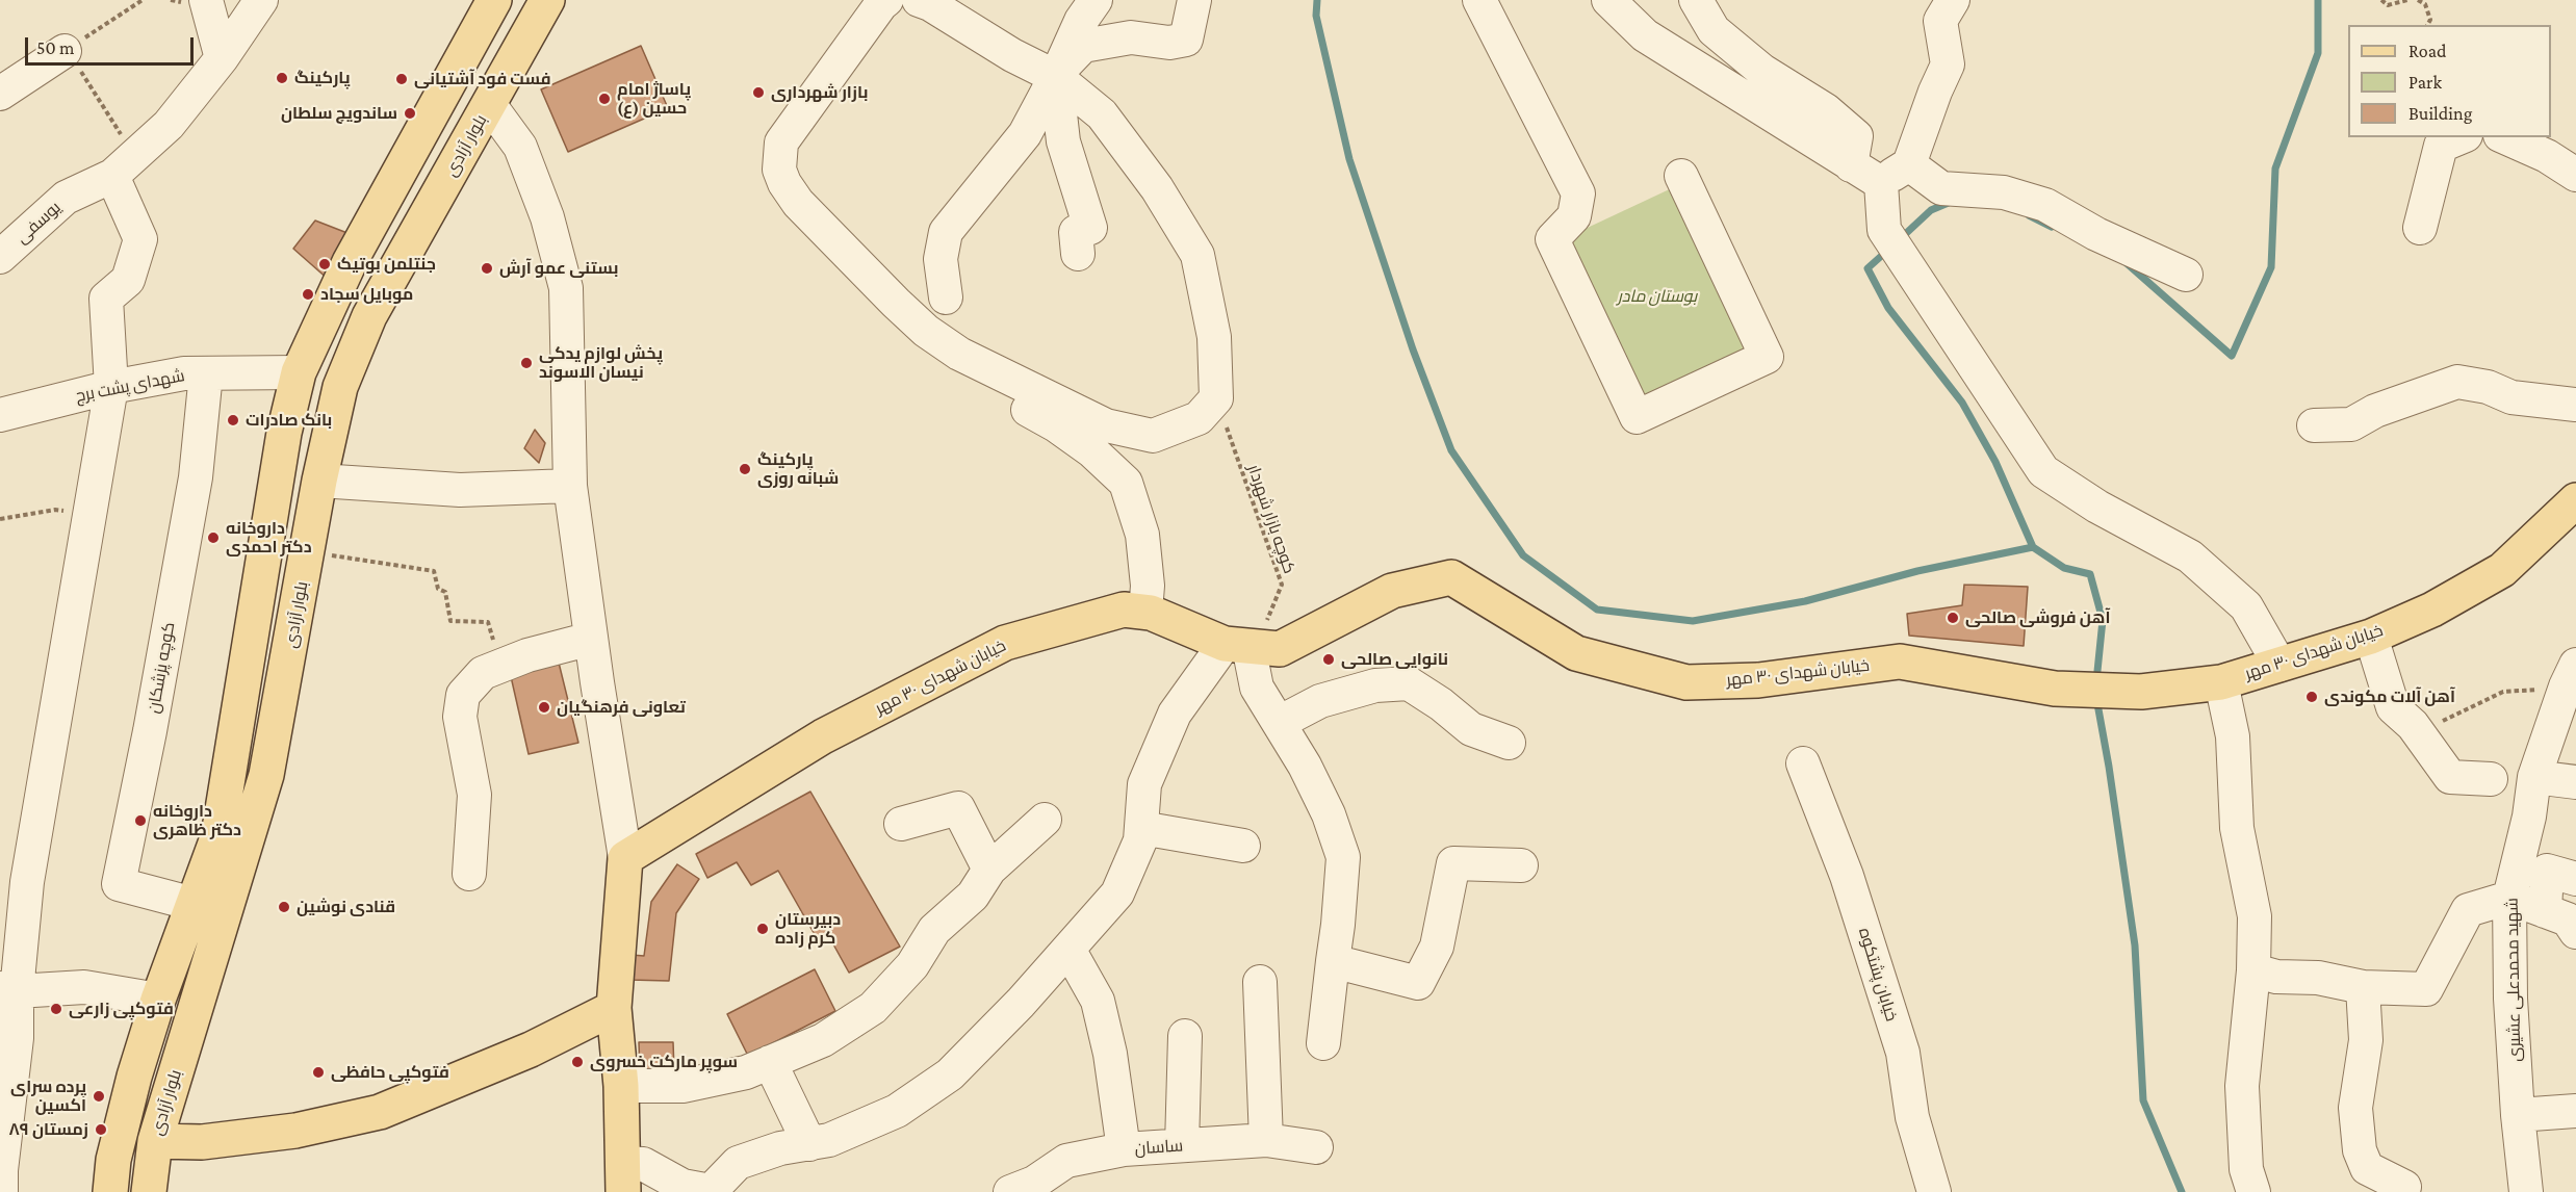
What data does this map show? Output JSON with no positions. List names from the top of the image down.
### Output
{
  "streets": {
    "main road": ["بلوار آزادی", "خیابان شهدای ۳۰ مهر"],
    "street": [
      "یوسفی",
      "شهدای پشت برج",
      "کوچه پزشکان",
      "خیابان پشتکوه",
      "شهید محمدعلی عشیری",
      "ساسان"
    ],
    "path": ["کوچه بازار شهردار"]
  },
  "crossings": [
    ["بلوار آزادی", "شهدای پشت برج"],
    ["بلوار آزادی", "کوچه پزشکان"],
    ["شهدای پشت برج", "کوچه پزشکان"],
    ["کوچه بازار شهردار", "خیابان شهدای ۳۰ مهر"]
  ],
  "parks": ["بوستان مادر"],
  "places": [
    "پارکینگ",
    "فست فود آشتیانی",
    "بازار شهرداری",
    "پاساژ امام حسین (ع)",
    "ساندویچ سلطان",
    "جنتلمن بوتیک",
    "بستنی عمو آرش",
    "موبایل سجاد",
    "پخش لوازم یدکی نیسان الاسوند",
    "بانک صادرات",
    "پارکینگ شبانه روزی",
    "داروخانه دکتر احمدی",
    "آهن فروشی صالحی",
    "نانوایی صالحی",
    "آهن آلات مکوندی",
    "تعاونی فرهنگیان",
    "داروخانه دکتر ظاهری",
    "قنادی نوشین",
    "دبیرستان کرم زاده",
    "فتوکپی زارعی",
    "سوپر مارکت خسروی",
    "فتوکپی حافظی",
    "پرده سرای اکسین",
    "زمستان ۸۹"
  ],
  "legend": ["Road", "Park", "Building"],
  "scale_bar": "50 m"
}
